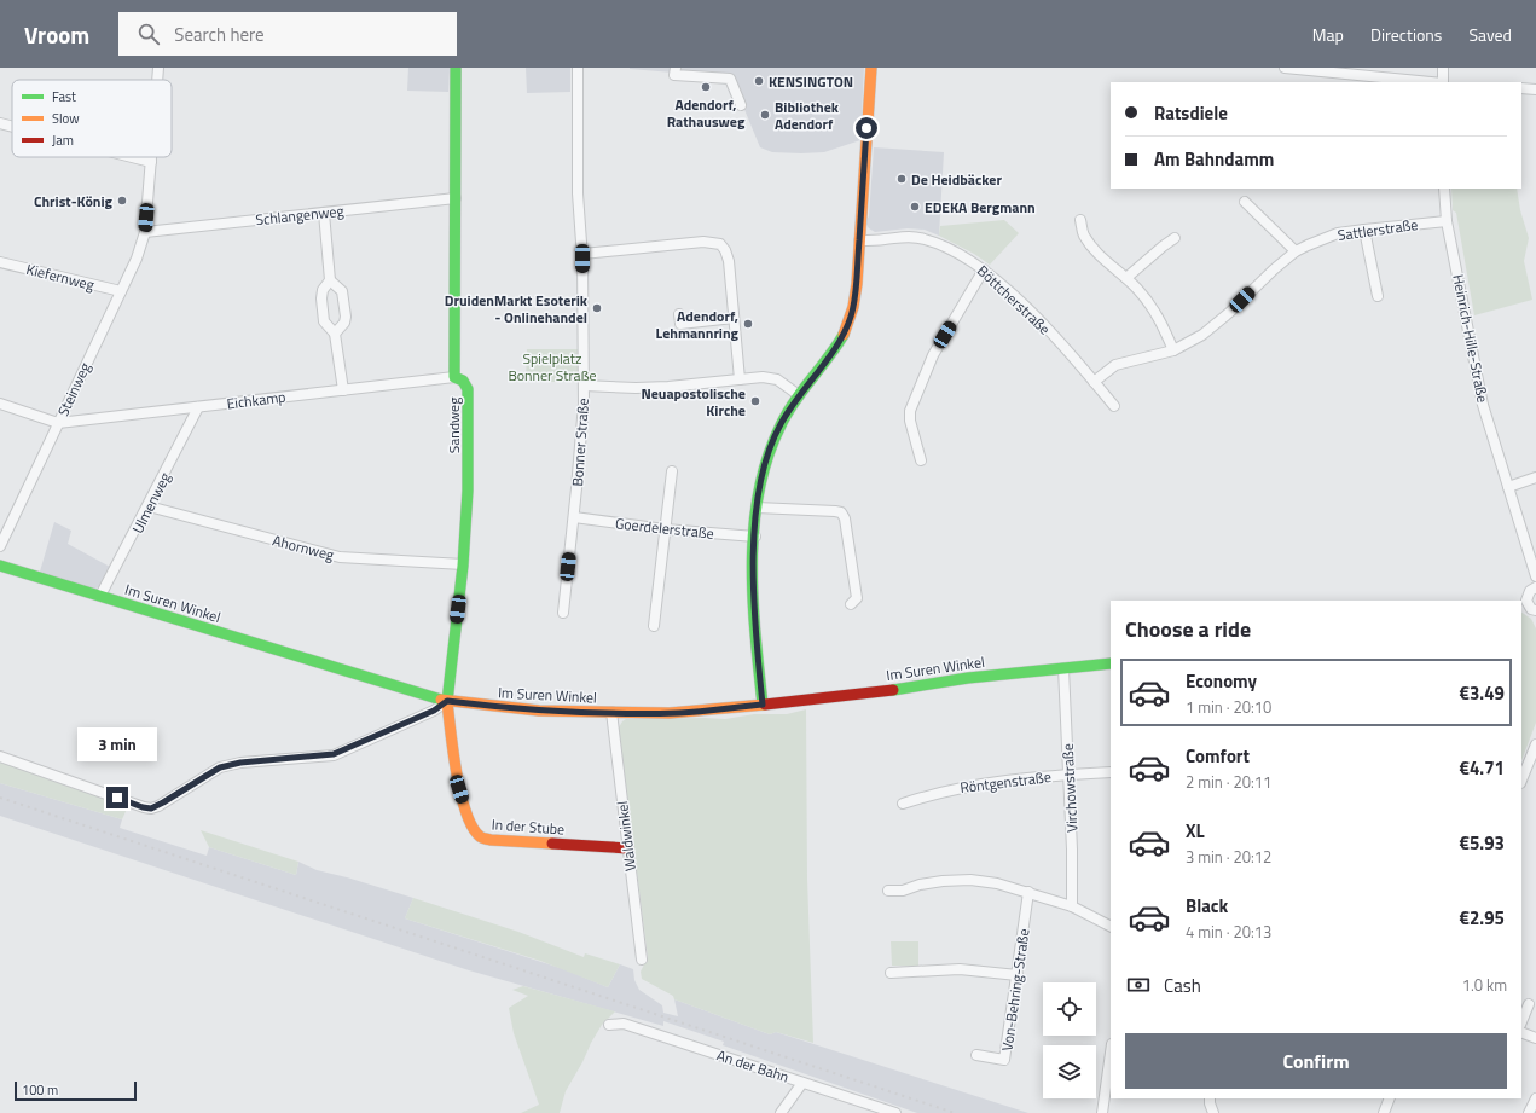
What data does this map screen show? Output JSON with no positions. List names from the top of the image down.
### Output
{
  "streets": {
    "street": [
      "Schlangenweg",
      "Sattlerstraße",
      "Kiefernweg",
      "Böttcherstraße",
      "Heinrich-Hille-Straße",
      "Steinweg",
      "Eichkamp",
      "Sandweg",
      "Bonner Straße",
      "Ulmenweg",
      "Goerdelerstraße",
      "Ahornweg",
      "Im Suren Winkel",
      "Röntgenstraße",
      "Virchowstraße",
      "In der Stube",
      "Waldwinkel",
      "Von-Behring-Straße",
      "An der Bahn"
    ]
  },
  "crossings": [
    ["Schlangenweg", "Steinweg"],
    ["Schlangenweg", "Sandweg"],
    ["Sattlerstraße", "Böttcherstraße"],
    ["Sattlerstraße", "Heinrich-Hille-Straße"],
    ["Kiefernweg", "Steinweg"],
    ["Steinweg", "Eichkamp"],
    ["Eichkamp", "Sandweg"],
    ["Eichkamp", "Ulmenweg"],
    ["Sandweg", "Ahornweg"],
    ["Sandweg", "Im Suren Winkel"],
    ["Sandweg", "In der Stube"],
    ["Bonner Straße", "Goerdelerstraße"],
    ["Ulmenweg", "Ahornweg"],
    ["Ulmenweg", "Im Suren Winkel"],
    ["Im Suren Winkel", "Virchowstraße"],
    ["Im Suren Winkel", "In der Stube"],
    ["Im Suren Winkel", "Waldwinkel"],
    ["Röntgenstraße", "Virchowstraße"],
    ["In der Stube", "Waldwinkel"]
  ],
  "parks": ["Spielplatz Bonner Straße"],
  "places": [
    "KENSINGTON",
    "Adendorf, Rathausweg",
    "Bibliothek Adendorf",
    "De Heidbäcker",
    "Christ-König",
    "EDEKA Bergmann",
    "DruidenMarkt Esoterik - Onlinehandel",
    "Adendorf, Lehmannring",
    "Neuapostolische Kirche"
  ],
  "legend": ["Fast", "Slow", "Jam"],
  "scale_bar": "100 m",
  "page": {
    "header": "Vroom",
    "search": "Search here",
    "nav": ["Map", "Directions", "Saved"],
    "banner": ["Ratsdiele", "Am Bahndamm"],
    "heading": "Choose a ride",
    "list": [
      {
        "name": "Economy",
        "note": "1 min · 20:10",
        "value": "€3.49"
      },
      {
        "name": "Comfort",
        "note": "2 min · 20:11",
        "value": "€4.71"
      },
      {
        "name": "XL",
        "note": "3 min · 20:12",
        "value": "€5.93"
      },
      {
        "name": "Black",
        "note": "4 min · 20:13",
        "value": "€2.95"
      }
    ],
    "bubble": "3 min",
    "pay": ["Cash", "1.0 km"],
    "buttons": "Confirm",
    "scale": "100 m"
  }
}
